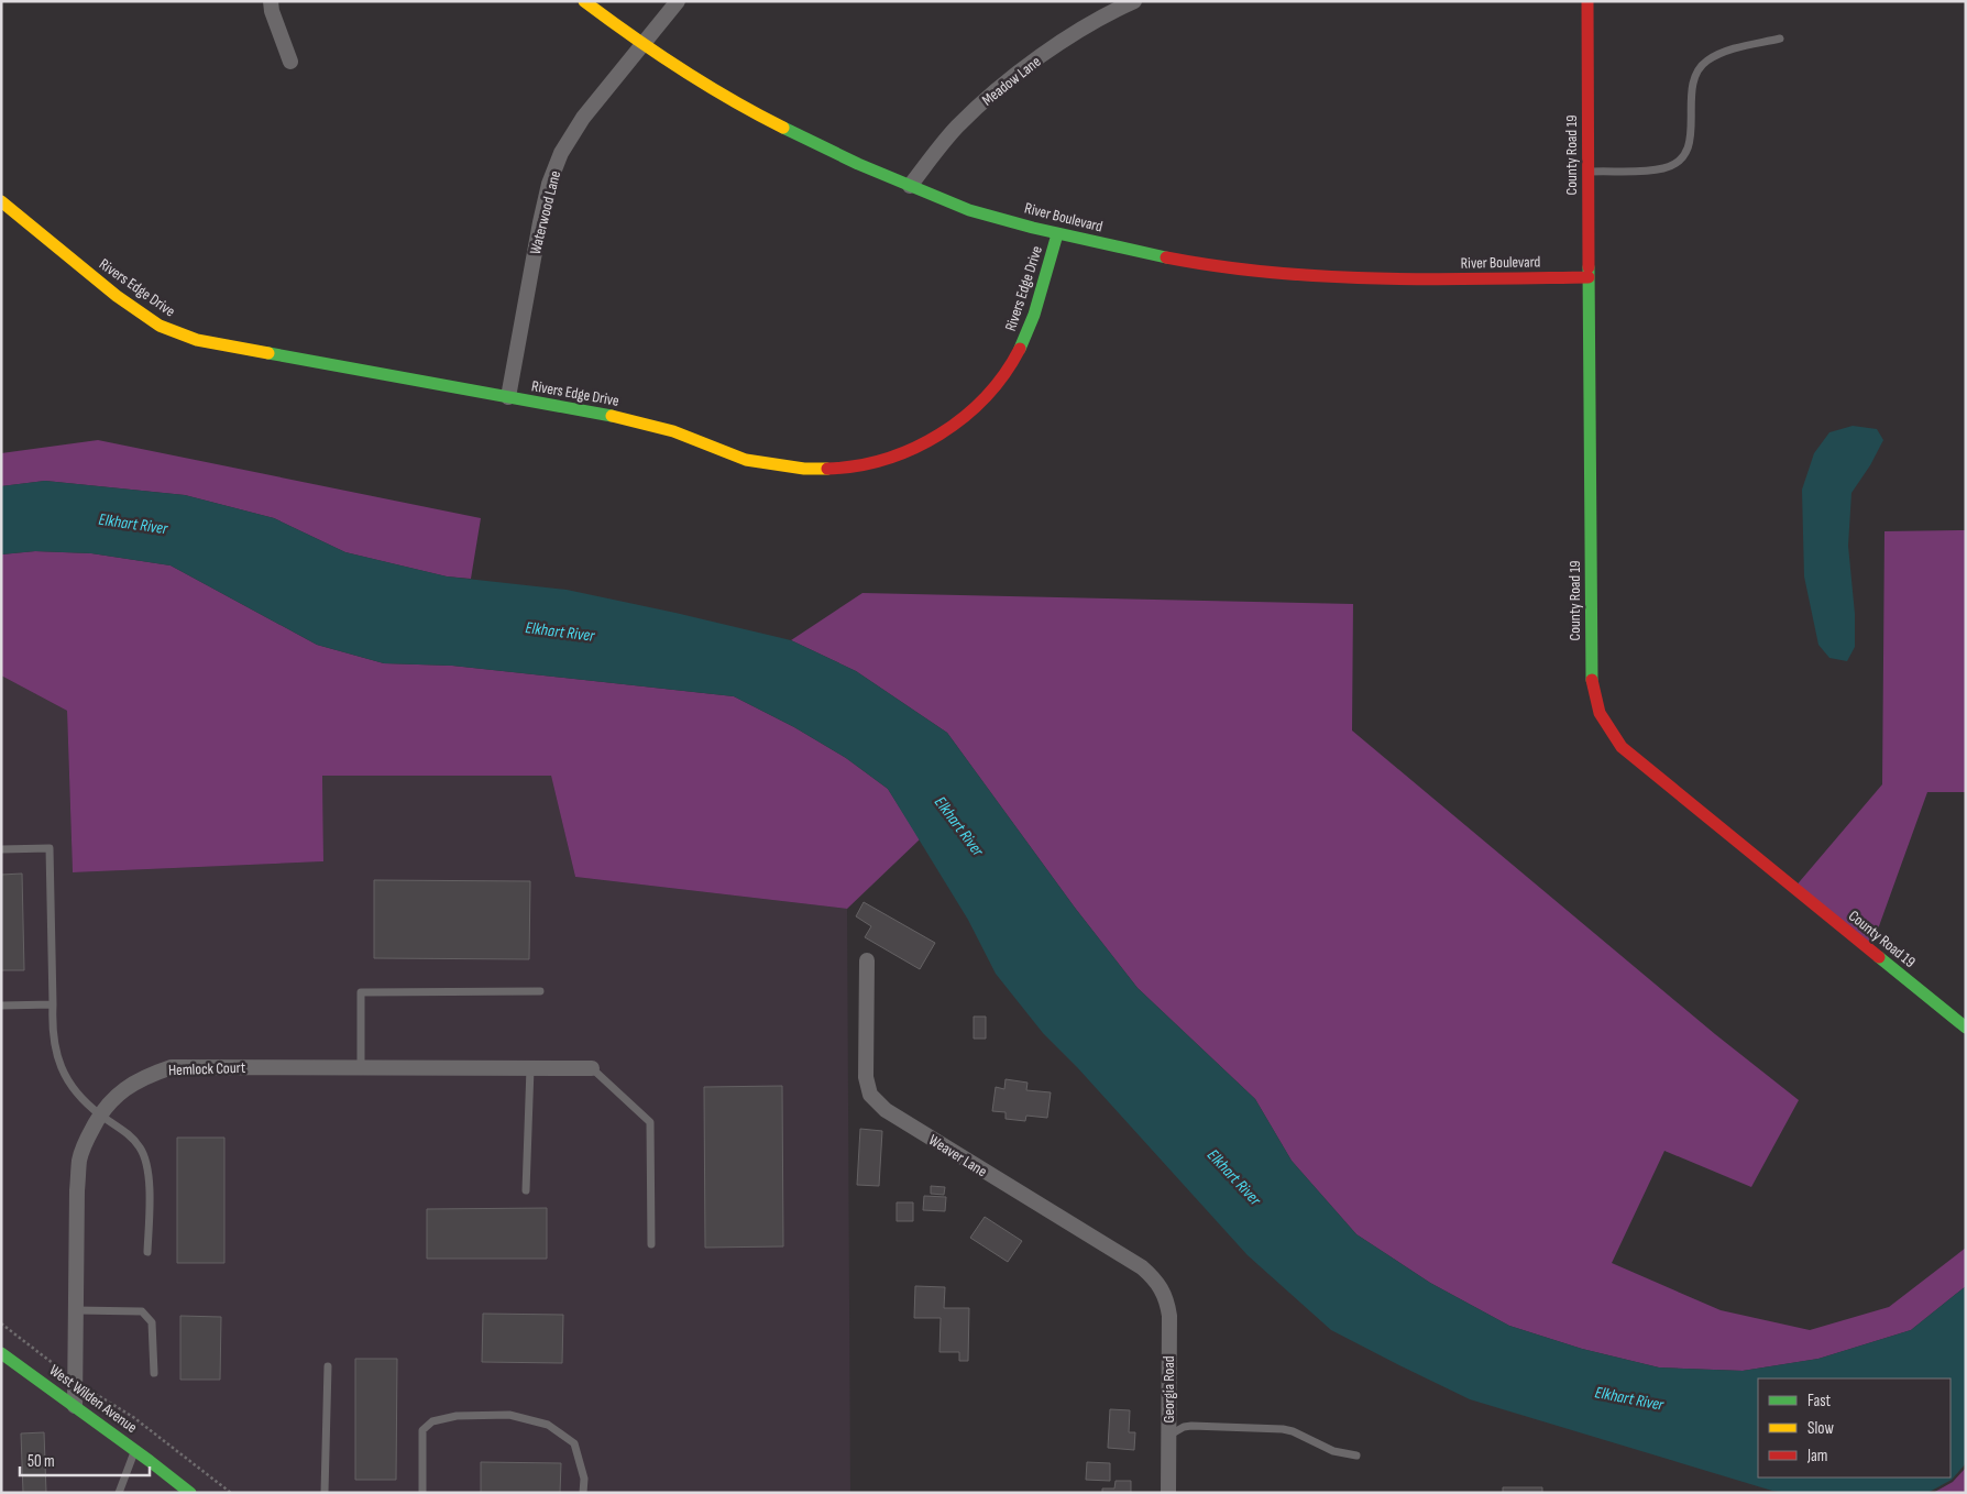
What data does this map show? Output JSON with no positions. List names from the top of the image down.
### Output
{
  "streets": {
    "street": [
      "Meadow Lane",
      "County Road 19",
      "Waterwood Lane",
      "River Boulevard",
      "Rivers Edge Drive",
      "Hemlock Court",
      "Weaver Lane",
      "Georgia Road",
      "West Wilden Avenue"
    ]
  },
  "crossings": [
    ["Meadow Lane", "River Boulevard"],
    ["County Road 19", "River Boulevard"],
    ["Waterwood Lane", "River Boulevard"],
    ["Waterwood Lane", "Rivers Edge Drive"],
    ["River Boulevard", "Rivers Edge Drive"],
    ["Hemlock Court", "West Wilden Avenue"],
    ["Weaver Lane", "Georgia Road"]
  ],
  "water": ["Elkhart River"],
  "legend": ["Fast", "Slow", "Jam"],
  "scale_bar": "50 m"
}
